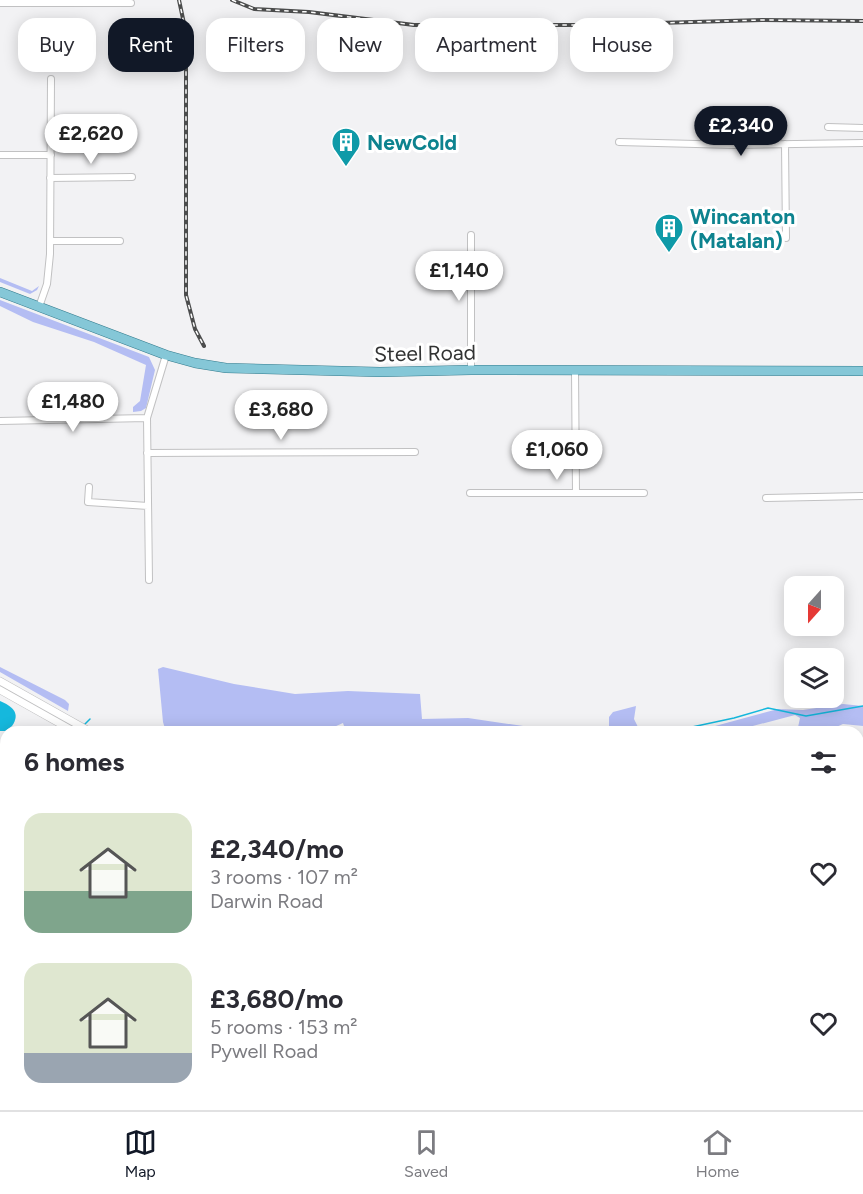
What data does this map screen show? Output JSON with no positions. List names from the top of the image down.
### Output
{
  "streets": {
    "main road": ["Steel Road"]
  },
  "places": {
    "building": ["NewCold", "Wincanton (Matalan)"]
  },
  "north": "bottom",
  "page": {
    "chip": [
      "Buy",
      "Rent",
      "Filters",
      "New",
      "Apartment",
      "House"
    ],
    "price": [
      "£2,340",
      "£2,620",
      "£1,140",
      "£1,480",
      "£3,680",
      "£1,060"
    ],
    "heading": "6 homes",
    "list": [
      {
        "name": "£2,340/mo",
        "note": "3 rooms · 107 m² · Darwin Road"
      },
      {
        "name": "£3,680/mo",
        "note": "5 rooms · 153 m² · Pywell Road"
      }
    ],
    "tabs": ["Map", "Saved", "Home"]
  }
}
